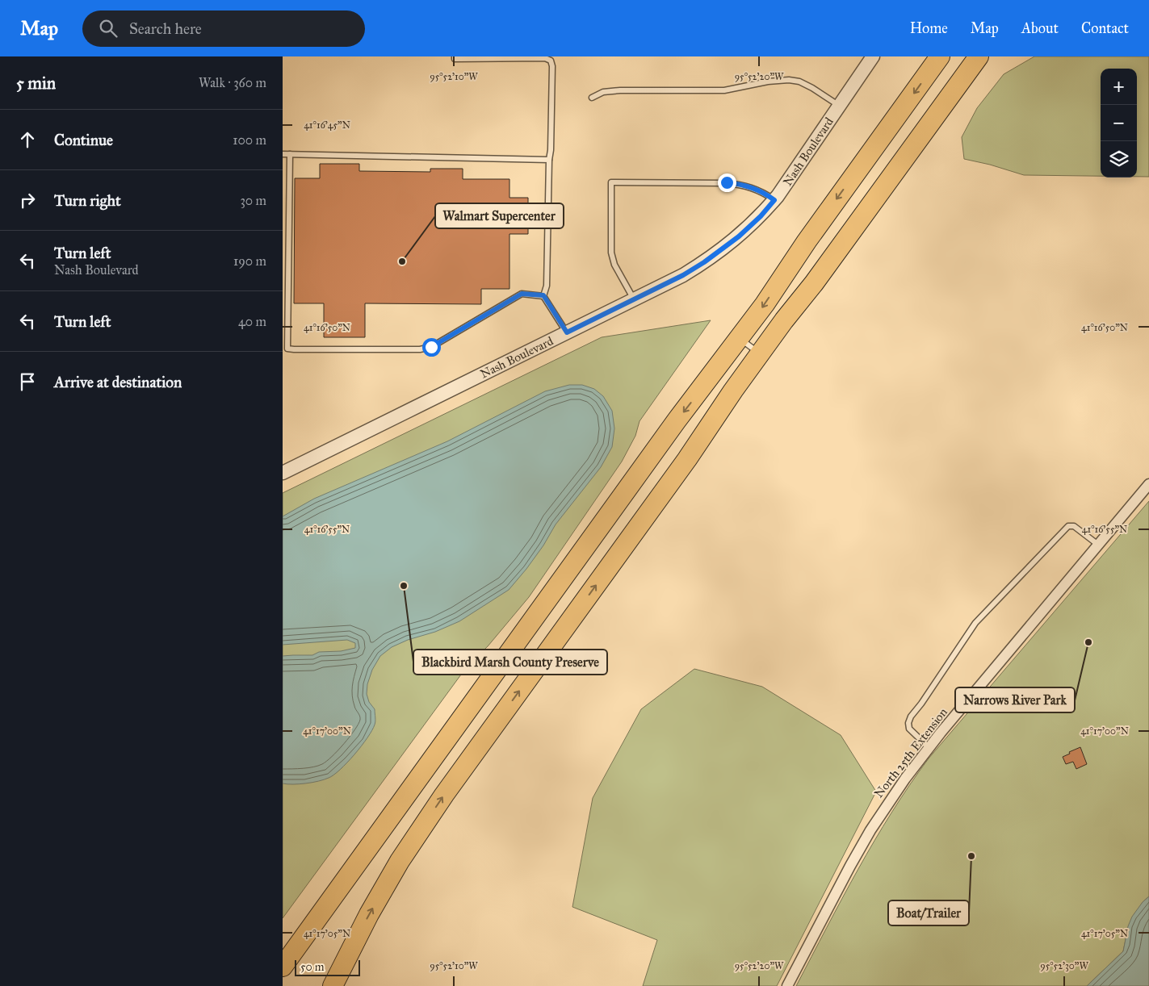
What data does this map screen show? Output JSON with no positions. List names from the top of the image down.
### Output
{
  "streets": {
    "street": ["Nash Boulevard", "North 25th Extension"]
  },
  "places": [
    "Walmart Supercenter",
    "Blackbird Marsh County Preserve",
    "Narrows River Park",
    "Boat/Trailer"
  ],
  "scale_bar": "50 m",
  "page": {
    "header": "Map",
    "search": "Search here",
    "nav": [
      "Home",
      "Map",
      "About",
      "Contact"
    ],
    "heading": ["5 min", "Walk · 360 m"],
    "map_buttons": ["+", "−"],
    "list": [
      ["Continue", "100 m"],
      ["Turn right", "30 m"],
      ["Turn left", "Nash Boulevard", "190 m"],
      ["Turn left", "40 m"],
      "Arrive at destination"
    ],
    "scale": "50 m"
  },
  "coordinates": [
    "95°52'10\"W",
    "95°52'20\"W",
    "41°16'45\"N",
    "41°16'50\"N",
    "41°16'55\"N",
    "41°17'00\"N",
    "41°17'05\"N",
    "95°52'30\"W"
  ]
}
